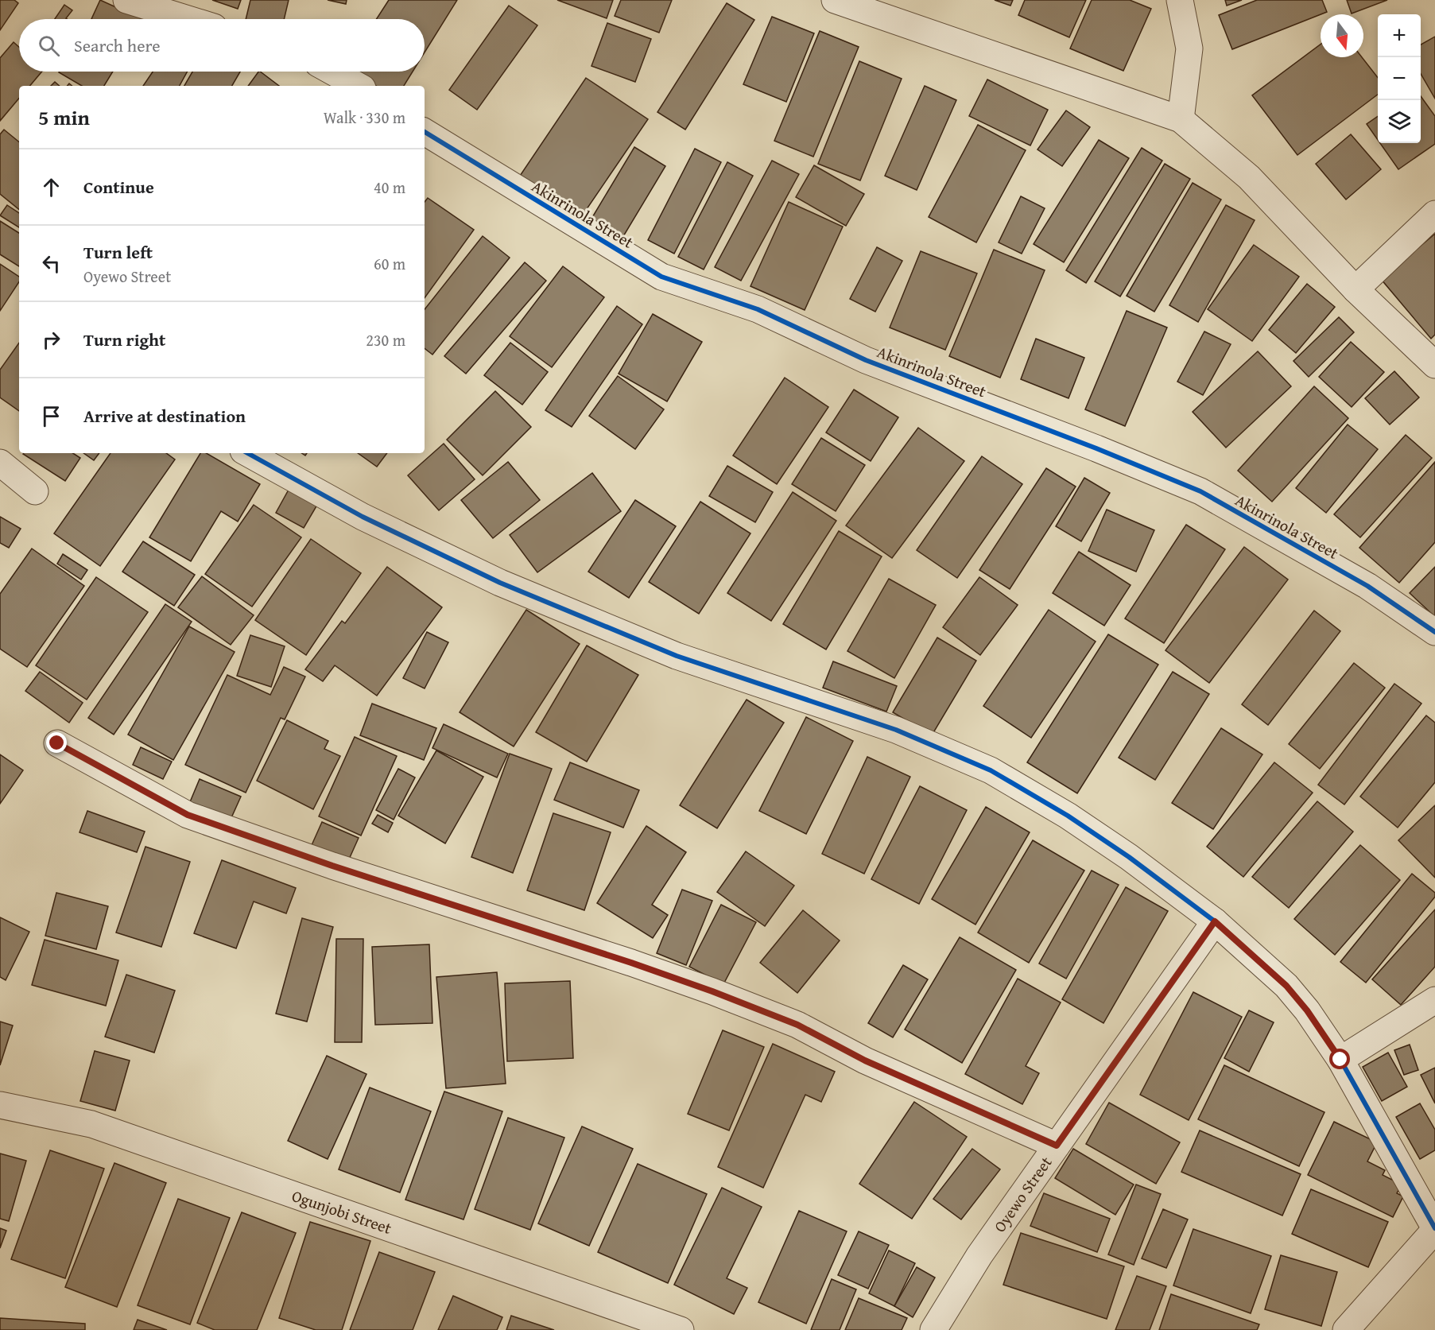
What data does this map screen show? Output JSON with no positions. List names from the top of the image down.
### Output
{
  "streets": {
    "street": ["Akinrinola Street", "Oyewo Street", "Ogunjobi Street"]
  },
  "north": "bottom",
  "page": {
    "map_buttons": ["+", "−"],
    "search": "Search here",
    "heading": ["5 min", "Walk · 330 m"],
    "list": [
      ["Continue", "40 m"],
      ["Turn left", "Oyewo Street", "60 m"],
      ["Turn right", "230 m"],
      "Arrive at destination"
    ]
  }
}
